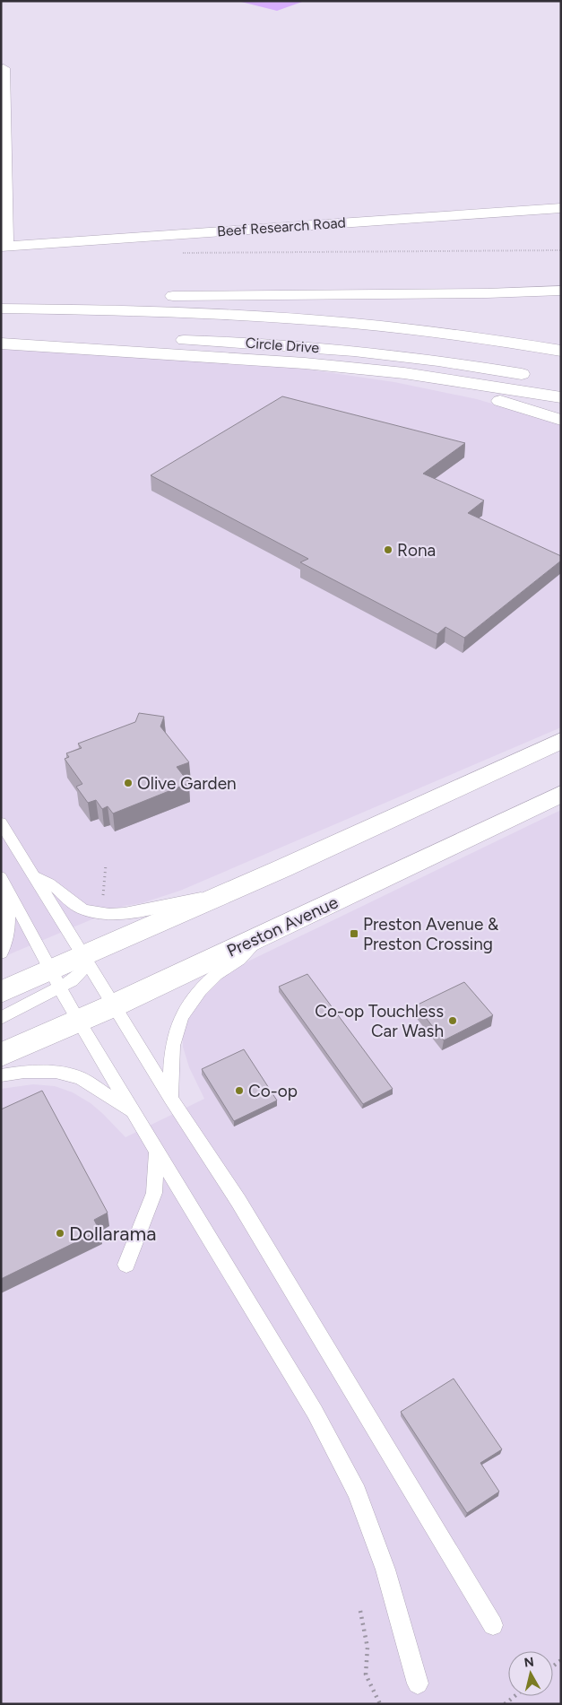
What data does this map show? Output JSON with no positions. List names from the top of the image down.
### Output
{
  "streets": {
    "main road": ["Beef Research Road", "Circle Drive", "Preston Avenue"]
  },
  "places": {
    "other": [
      "Rona",
      "Olive Garden",
      "Co-op Touchless Car Wash",
      "Co-op",
      "Dollarama"
    ],
    "transit": ["Preston Avenue & Preston Crossing"]
  },
  "north": "top"
}
